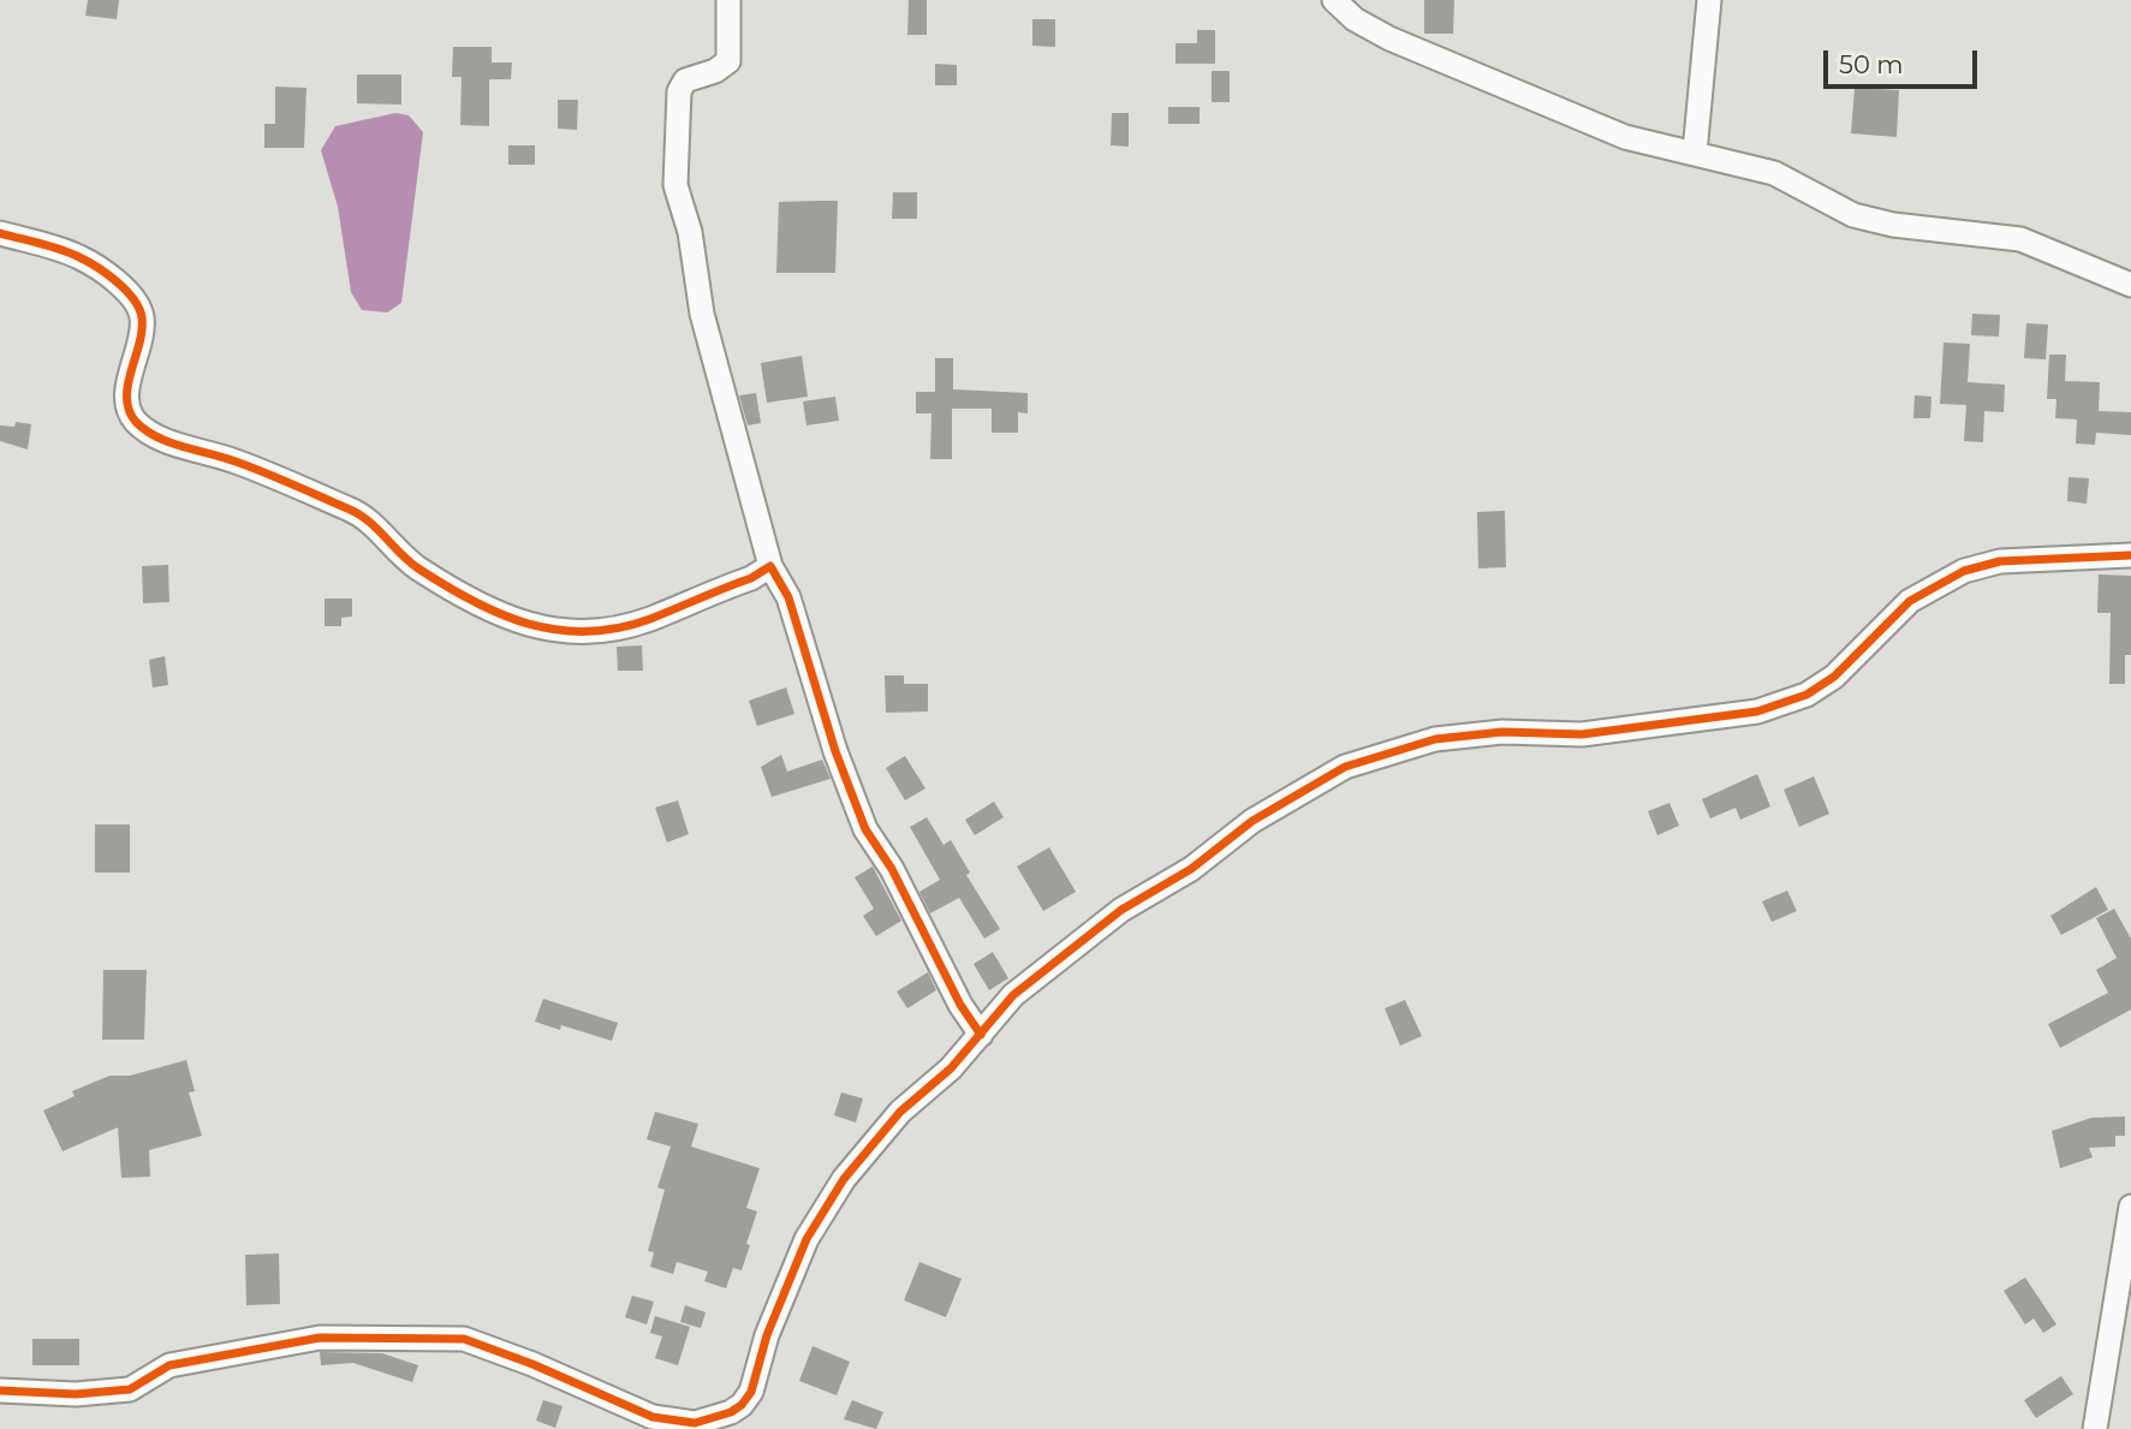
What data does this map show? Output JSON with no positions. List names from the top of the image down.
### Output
{
  "scale_bar": "50 m"
}
